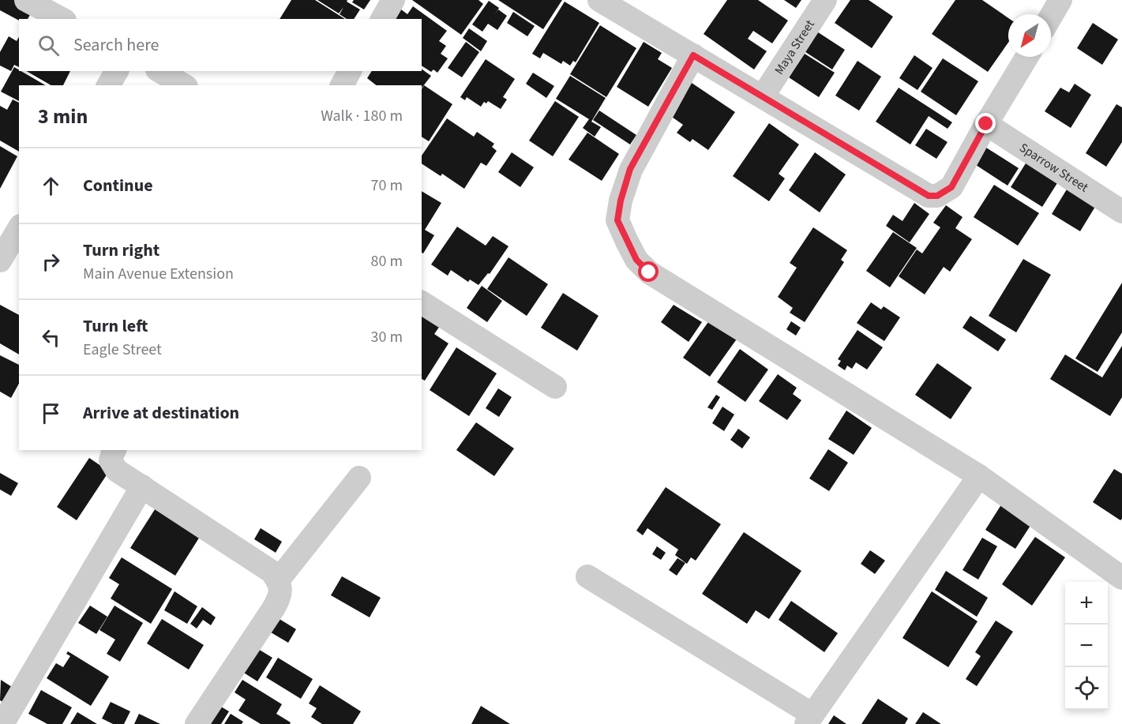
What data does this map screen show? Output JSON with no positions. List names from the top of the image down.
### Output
{
  "streets": {
    "street": ["Maya Street", "Sparrow Street"]
  },
  "north": "bottom left",
  "page": {
    "search": "Search here",
    "heading": ["3 min", "Walk · 180 m"],
    "list": [
      ["Continue", "70 m"],
      ["Turn right", "Main Avenue Extension", "80 m"],
      ["Turn left", "Eagle Street", "30 m"],
      "Arrive at destination"
    ],
    "map_buttons": ["+", "−"]
  }
}
